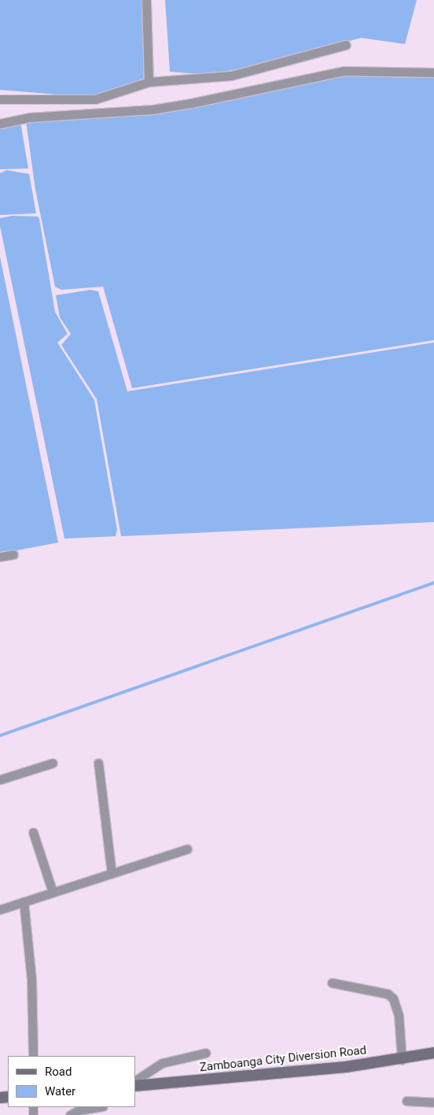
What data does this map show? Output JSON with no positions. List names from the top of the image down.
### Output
{
  "streets": {
    "main road": ["Zamboanga City Diversion Road"]
  },
  "legend": ["Road", "Water"]
}
